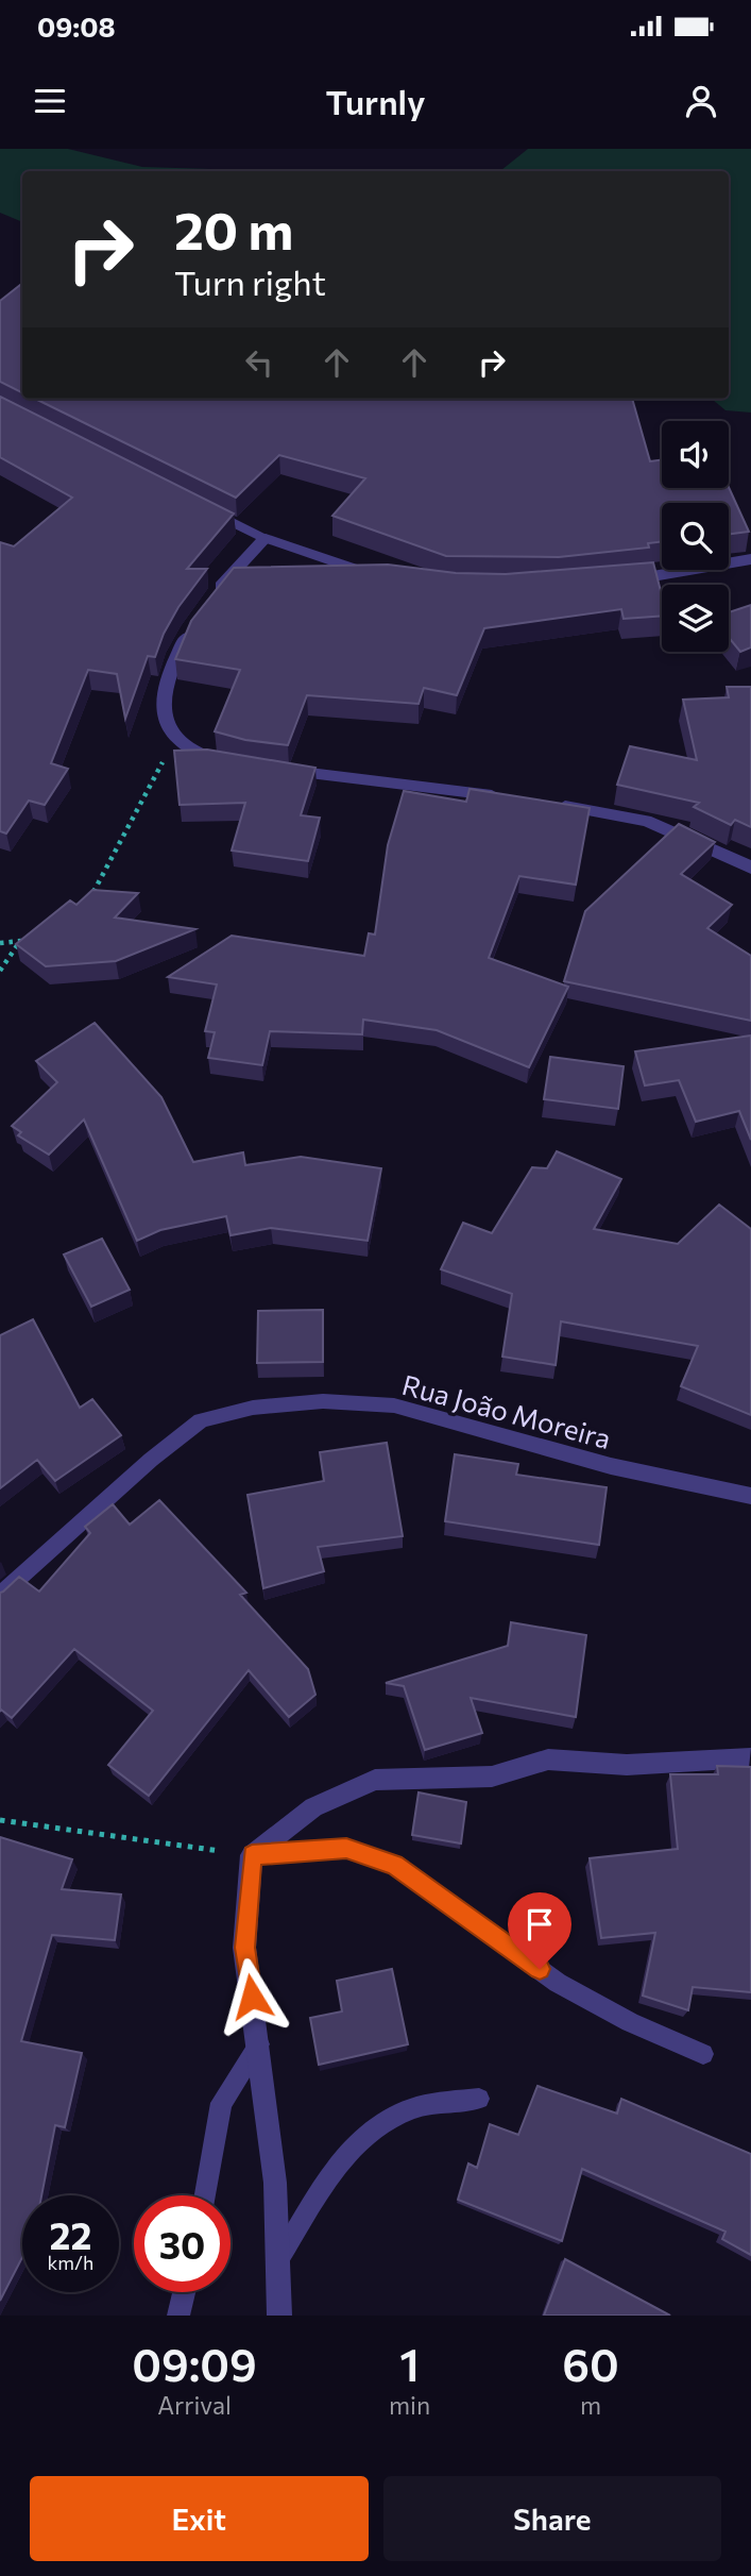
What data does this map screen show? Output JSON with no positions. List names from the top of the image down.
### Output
{
  "streets": {
    "lane": ["Rua João Moreira"]
  },
  "page": {
    "status": "09:08",
    "header": "Turnly",
    "turn": ["20 m", "Turn right"],
    "speed": "22 km/h",
    "limit": "30",
    "eta": [
      "09:09",
      "Arrival",
      "1",
      "min",
      "60",
      "m"
    ],
    "buttons": ["Exit", "Share"]
  }
}
